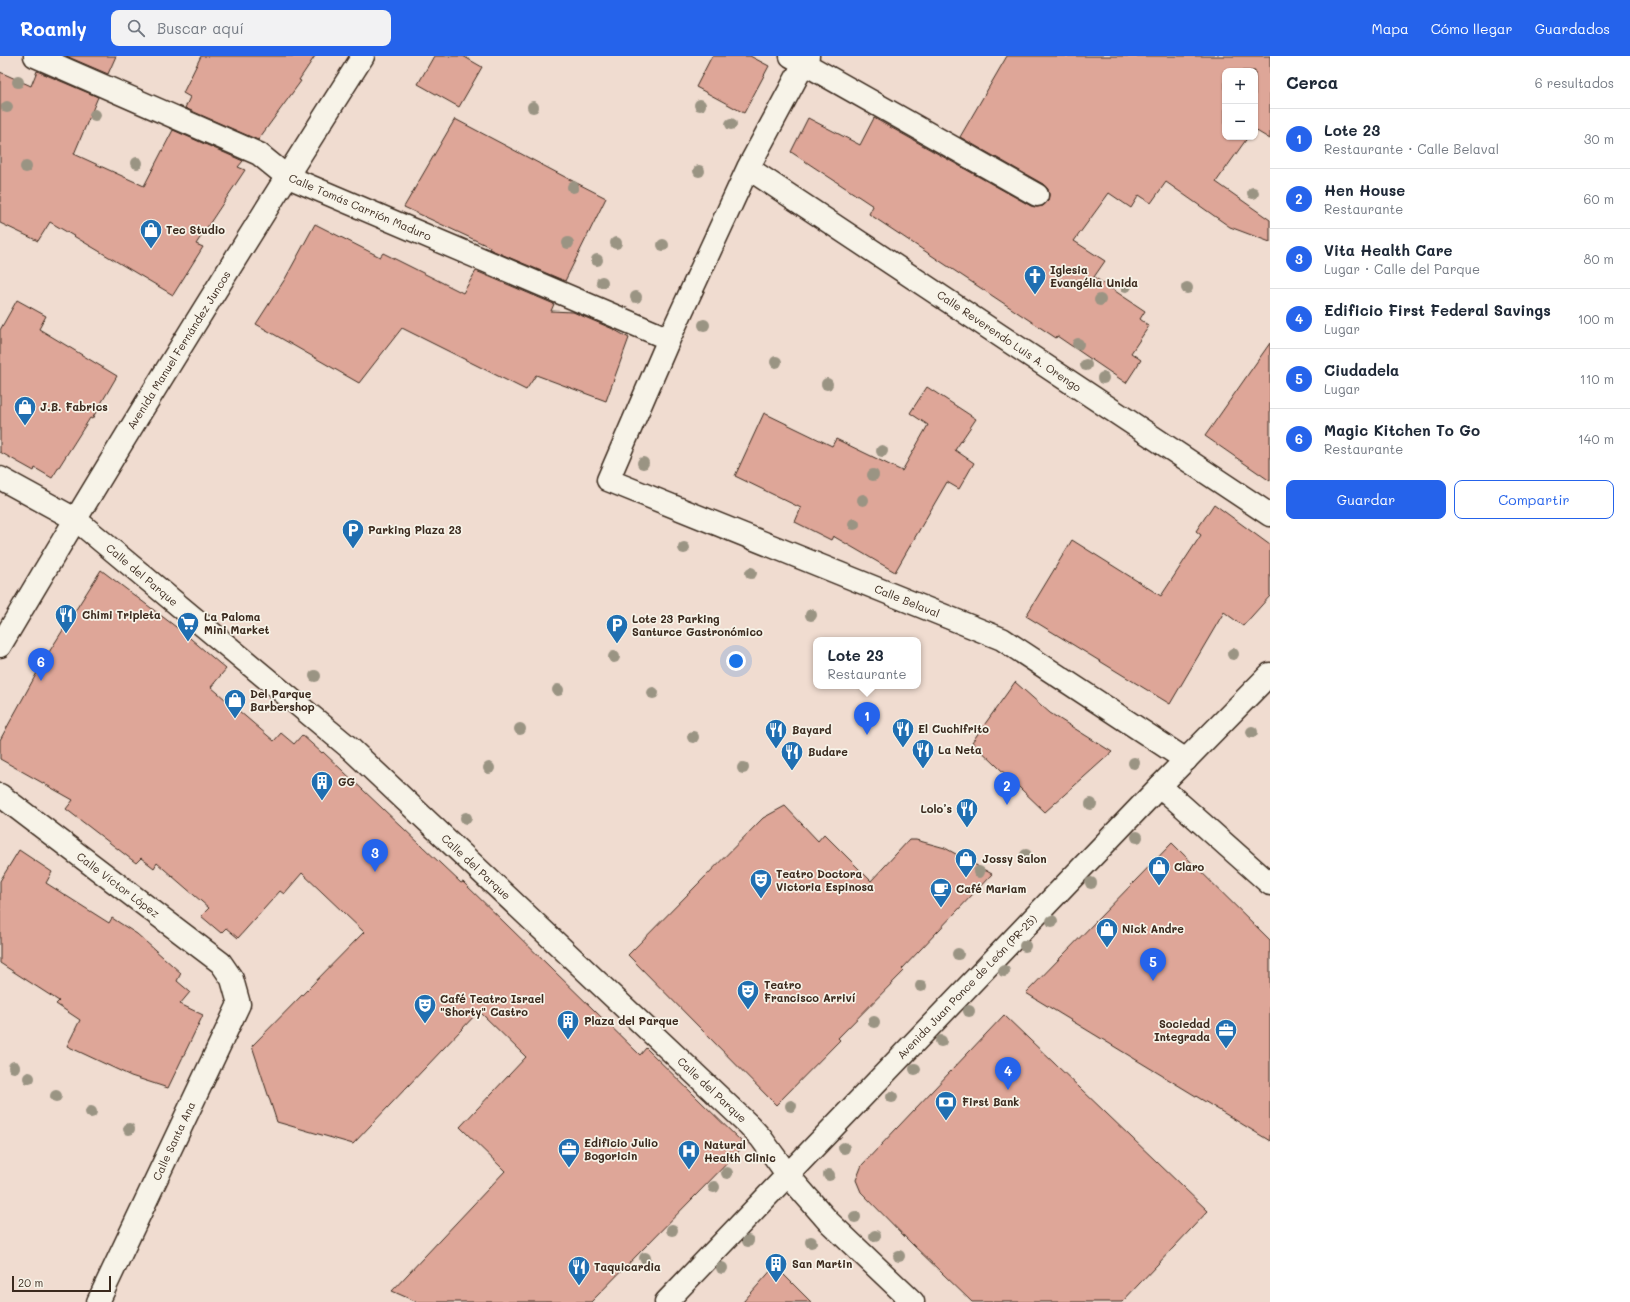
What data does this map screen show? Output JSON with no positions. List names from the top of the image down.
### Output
{
  "streets": {
    "street": [
      "Calle Tomás Carrión Maduro",
      "Calle Reverendo Luis A. Orengo",
      "Avenida Manuel Fernández Juncos",
      "Calle del Parque",
      "Calle Belaval",
      "Calle Víctor López",
      "Avenida Juan Ponce de León (PR-25)",
      "Calle Santa Ana"
    ]
  },
  "crossings": [
    ["Calle Tomás Carrión Maduro", "Avenida Manuel Fernández Juncos"],
    ["Calle Tomás Carrión Maduro", "Calle Belaval"],
    ["Avenida Manuel Fernández Juncos", "Calle del Parque"],
    ["Calle del Parque", "Avenida Juan Ponce de León (PR-25)"],
    ["Calle Belaval", "Avenida Juan Ponce de León (PR-25)"],
    ["Calle Víctor López", "Calle Santa Ana"]
  ],
  "places": {
    "shop": [
      "Tec Studio",
      "J.B. Fabrics",
      "Del Parque Barbershop",
      "Jossy Salon",
      "Claro",
      "Nick Andre"
    ],
    "church": ["Iglesia Evangélia Unida"],
    "parking": ["Parking Plaza 23", "Lote 23 Parking Santurce Gastronómico"],
    "restaurant": [
      "Chimi Tripleta",
      "El Cuchifrito",
      "Bayard",
      "La Neta",
      "Budare",
      "Lolo’s",
      "Taquicardia"
    ],
    "supermarket": ["La Paloma Mini Market"],
    "building": ["GG", "Plaza del Parque", "San Martin"],
    "theatre": ["Teatro Doctora Victoria Espinosa", "Teatro Francisco Arriví", "Café Teatro Israel \"Shorty\" Castro"],
    "cafe": ["Café Mariam"],
    "office": ["Sociedad Integrada", "Edificio Julio Bogoricin"],
    "bank": ["First Bank"],
    "hospital": ["Natural Health Clinic"]
  },
  "scale_bar": "20 m",
  "page": {
    "header": "Roamly",
    "search": "Buscar aquí",
    "nav": ["Mapa", "Cómo llegar", "Guardados"],
    "heading": ["Cerca", "6 resultados"],
    "map_buttons": ["+", "−"],
    "list": [
      {
        "mark": "1",
        "name": "Lote 23",
        "note": "Restaurante · Calle Belaval",
        "value": "30 m"
      },
      {
        "mark": "2",
        "name": "Hen House",
        "note": "Restaurante",
        "value": "60 m"
      },
      {
        "mark": "3",
        "name": "Vita Health Care",
        "note": "Lugar · Calle del Parque",
        "value": "80 m"
      },
      {
        "mark": "4",
        "name": "Edificio First Federal Savings",
        "note": "Lugar",
        "value": "100 m"
      },
      {
        "mark": "5",
        "name": "Ciudadela",
        "note": "Lugar",
        "value": "110 m"
      },
      {
        "mark": "6",
        "name": "Magic Kitchen To Go",
        "note": "Restaurante",
        "value": "140 m"
      }
    ],
    "buttons": ["Guardar", "Compartir"],
    "popup": ["Lote 23", "Restaurante"],
    "pins": [
      "6",
      "1",
      "2",
      "3",
      "5",
      "4"
    ],
    "scale": "20 m"
  }
}
